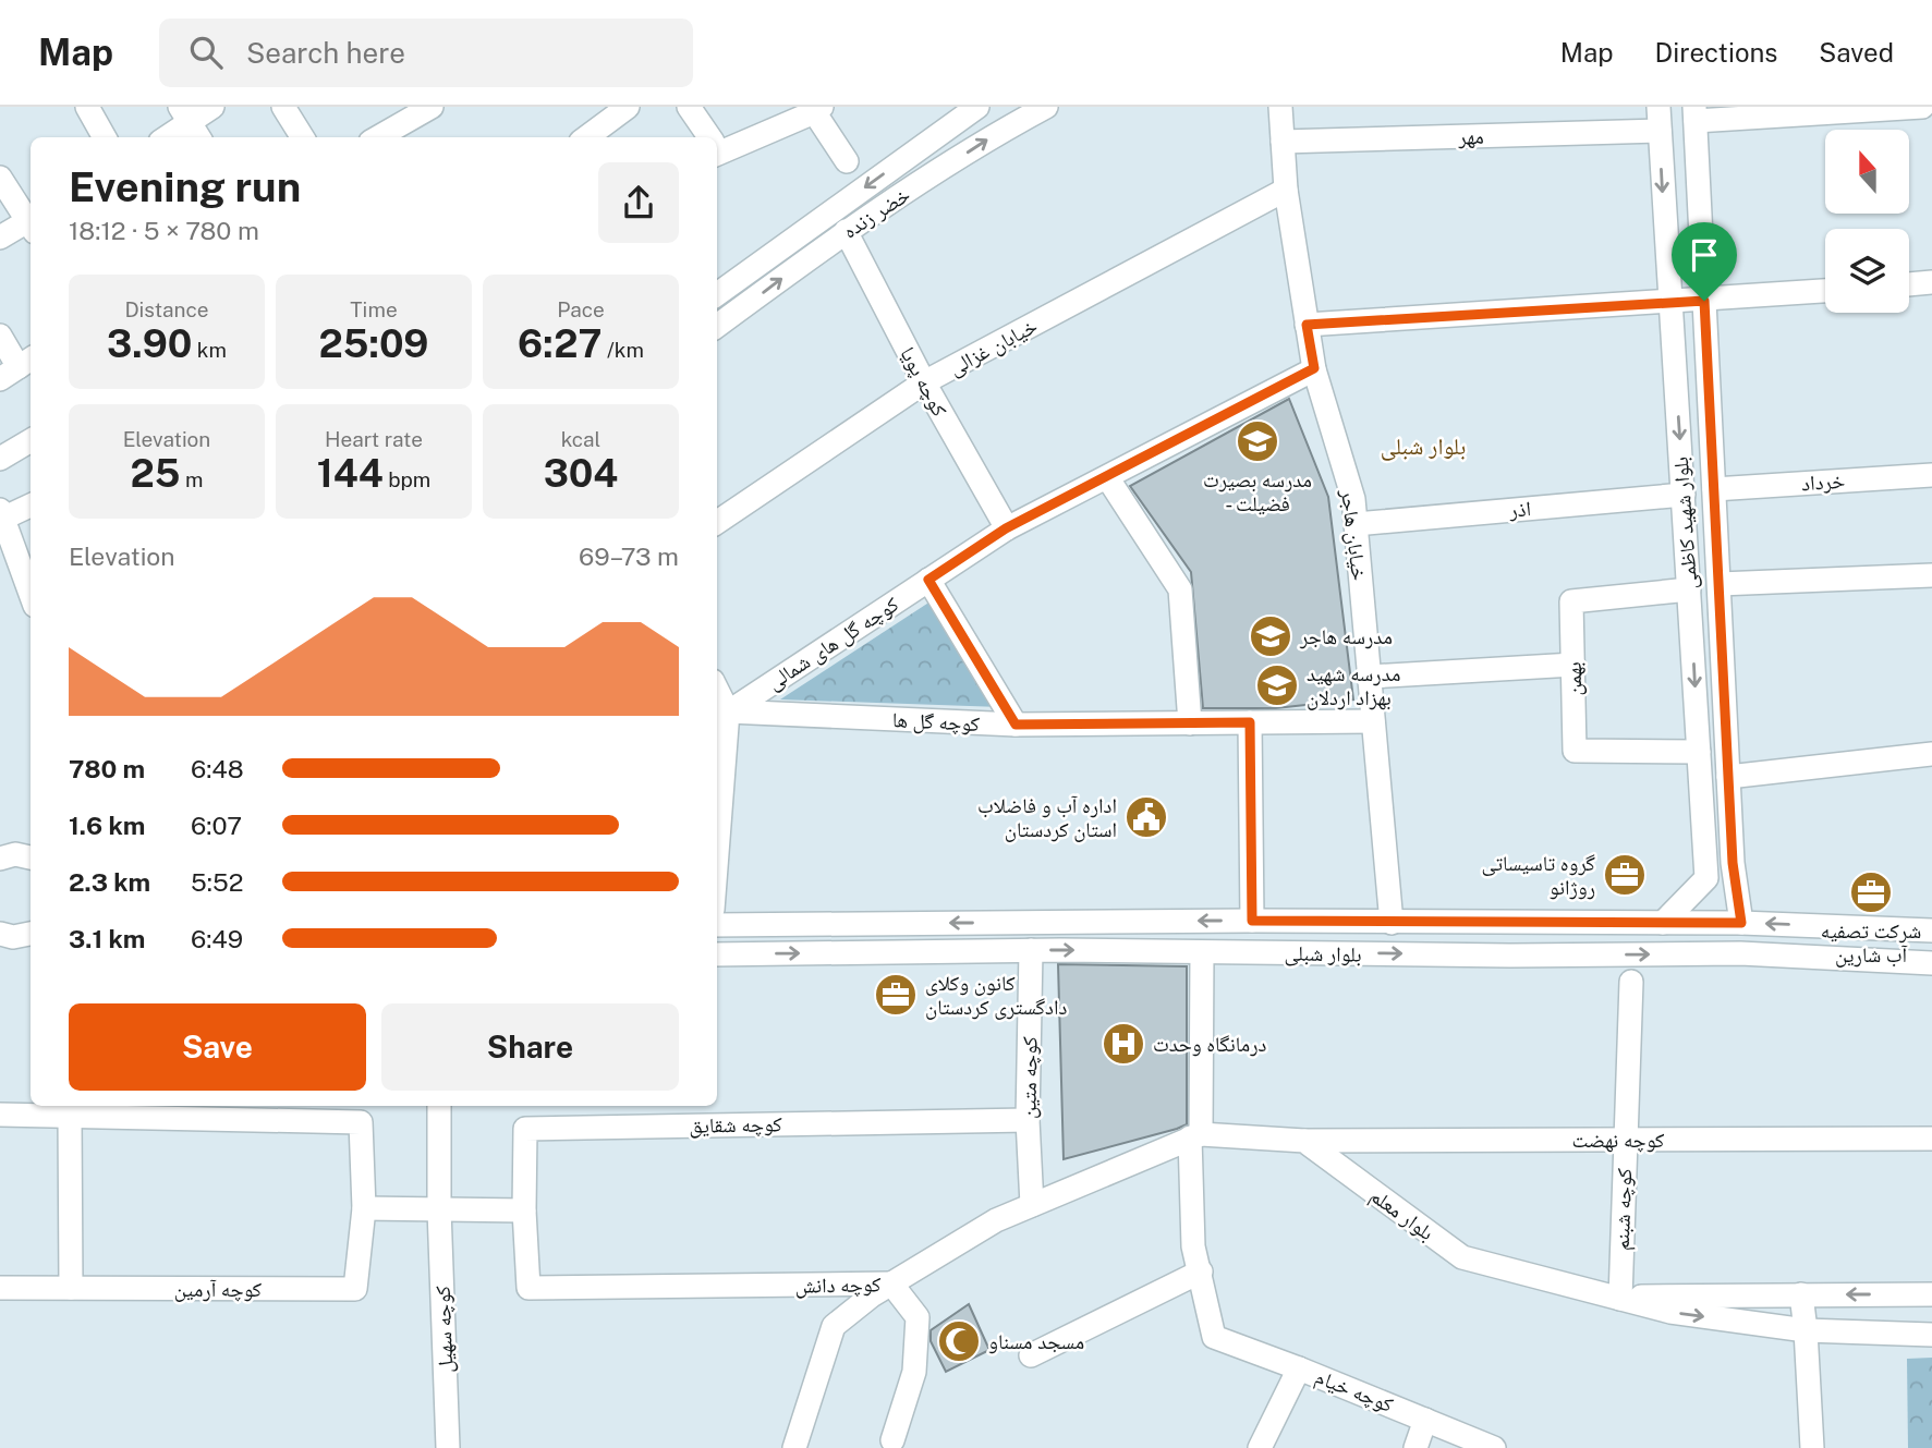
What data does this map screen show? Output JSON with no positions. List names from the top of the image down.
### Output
{
  "streets": {
    "street": [
      "مهر",
      "خضر زنده",
      "خیابان غزالی",
      "کوچه پویا",
      "خرداد",
      "اذر",
      "بلوار شهید کاظمی",
      "خیابان هاجر",
      "کوچه گل های شمالی",
      "بهمن",
      "کوچه گل ها",
      "بلوار شبلی",
      "کوچه متین",
      "کوچه شقایق",
      "کوچه نهضت",
      "کوچه شبنم",
      "بلوار معلم",
      "کوچه دانش",
      "کوچه آرمین",
      "کوچه سهیل",
      "کوچه خیام"
    ]
  },
  "crossings": [
    ["مهر", "بلوار شهید کاظمی"],
    ["مهر", "خیابان هاجر"],
    ["خضر زنده", "کوچه پویا"],
    ["خیابان غزالی", "کوچه پویا"],
    ["خیابان غزالی", "خیابان هاجر"],
    ["کوچه پویا", "کوچه گل های شمالی"],
    ["خرداد", "بلوار شهید کاظمی"],
    ["اذر", "بلوار شهید کاظمی"],
    ["اذر", "خیابان هاجر"],
    ["بلوار شهید کاظمی", "بهمن"],
    ["بلوار شهید کاظمی", "بلوار شبلی"],
    ["خیابان هاجر", "کوچه گل های شمالی"],
    ["خیابان هاجر", "کوچه گل ها"],
    ["خیابان هاجر", "بلوار شبلی"],
    ["کوچه گل های شمالی", "کوچه گل ها"],
    ["بلوار شبلی", "کوچه متین"],
    ["کوچه متین", "کوچه شقایق"],
    ["کوچه متین", "کوچه دانش"],
    ["کوچه شقایق", "کوچه دانش"],
    ["کوچه نهضت", "کوچه شبنم"],
    ["کوچه نهضت", "بلوار معلم"],
    ["کوچه شبنم", "بلوار معلم"]
  ],
  "districts": ["بلوار شبلی"],
  "places": {
    "school or university": ["مدرسه بصیرت - فضیلت", "مدرسه هاجر", "مدرسه شهید بهزاد اردلان"],
    "public building": ["اداره آب و فاضلاب استان کردستان"],
    "office": ["گروه تاسیساتی روژانو", "شرکت تصفیه آب شارین", "کانون وکلای دادگستری کردستان"],
    "hospital": ["درمانگاه وحدت"],
    "mosque": ["مسجد مسناو"]
  },
  "north": "top",
  "page": {
    "header": "Map",
    "search": "Search here",
    "nav": ["Map", "Directions", "Saved"],
    "heading": ["Evening run", "18:12 · 5 × 780 m"],
    "stats": [
      ["Distance", "3.90 km"],
      ["Time", "25:09"],
      ["Pace", "6:27 /km"],
      ["Elevation", "25 m"],
      ["Heart rate", "144 bpm"],
      ["kcal", "304"]
    ],
    "chart": ["Elevation", "69–73 m"],
    "list": [
      {
        "name": "780 m",
        "note": "6:48"
      },
      {
        "name": "1.6 km",
        "note": "6:07"
      },
      {
        "name": "2.3 km",
        "note": "5:52"
      },
      {
        "name": "3.1 km",
        "note": "6:49"
      }
    ],
    "buttons": ["Save", "Share"]
  }
}
